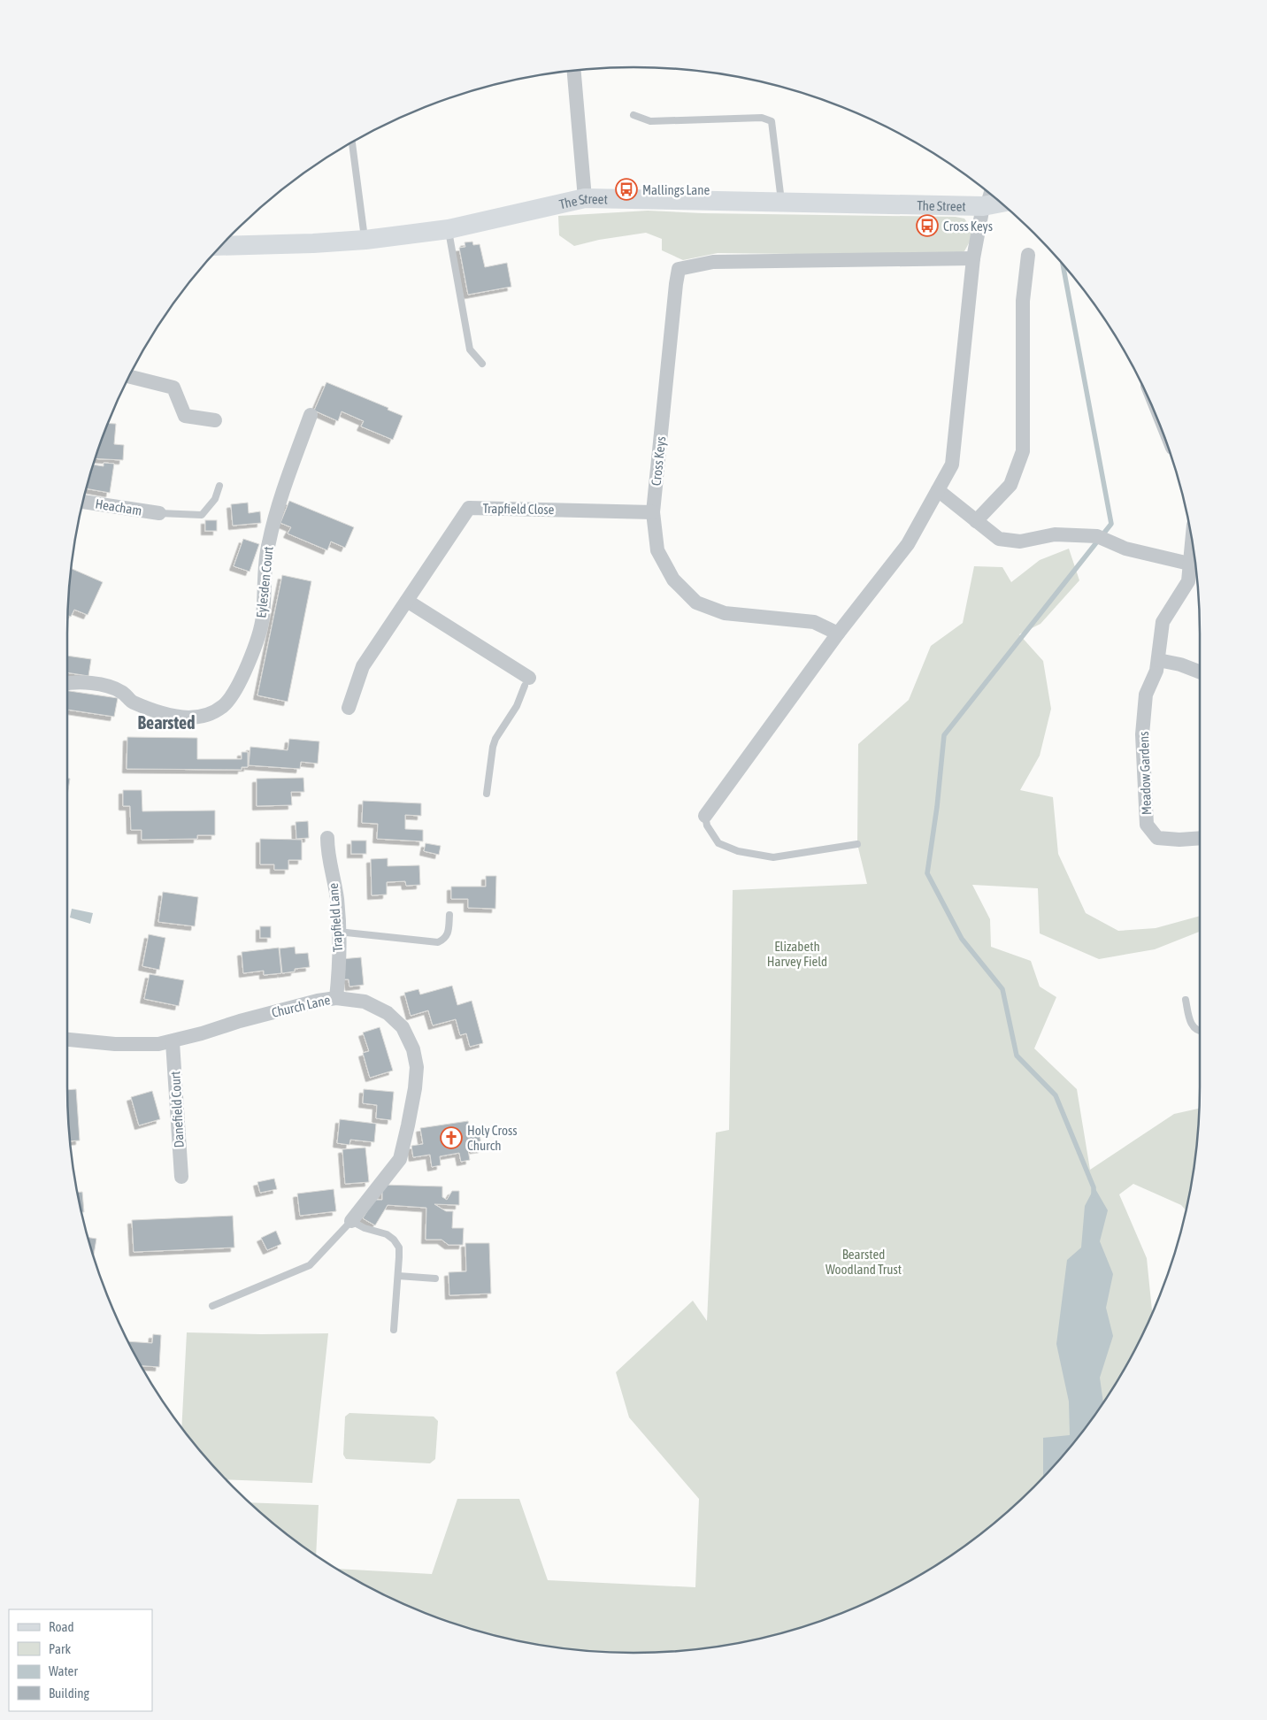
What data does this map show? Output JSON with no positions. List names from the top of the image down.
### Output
{
  "streets": {
    "street": [
      "The Street",
      "Cross Keys",
      "Heacham",
      "Trapfield Close",
      "Eylesden Court",
      "Meadow Gardens",
      "Trapfield Lane",
      "Church Lane",
      "Danefield Court"
    ]
  },
  "crossings": [
    ["Cross Keys", "Trapfield Close"],
    ["Trapfield Lane", "Church Lane"],
    ["Church Lane", "Danefield Court"]
  ],
  "districts": ["Bearsted"],
  "parks": ["Elizabeth Harvey Field", "Bearsted Woodland Trust"],
  "places": {
    "bus stop": ["Mallings Lane", "Cross Keys"],
    "church": ["Holy Cross Church"]
  },
  "legend": [
    "Road",
    "Park",
    "Water",
    "Building"
  ]
}
